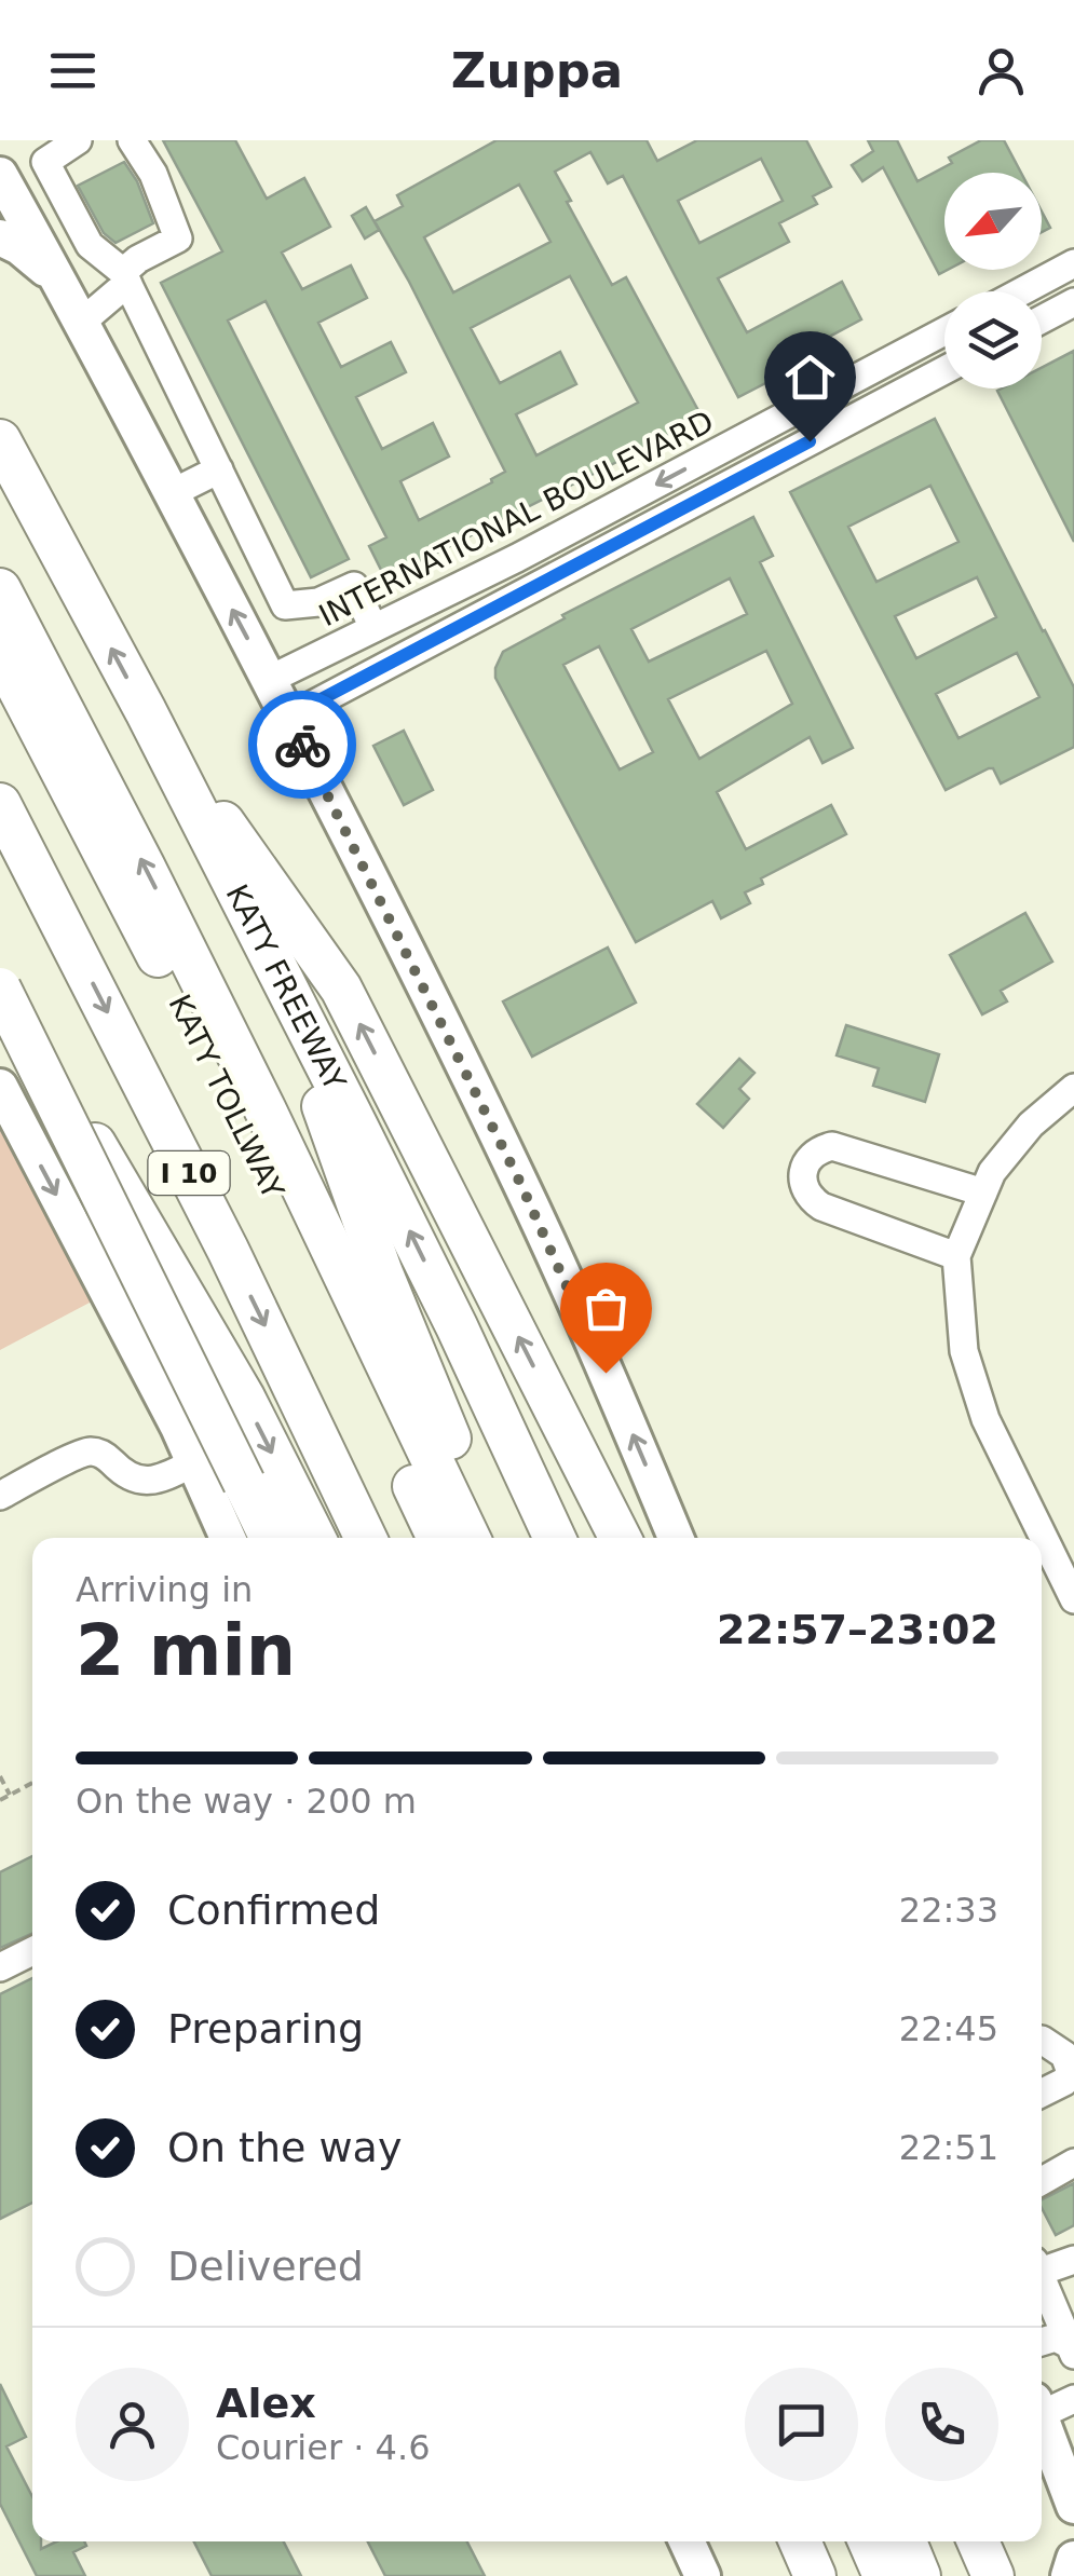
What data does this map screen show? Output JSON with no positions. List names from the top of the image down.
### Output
{
  "streets": {
    "highway": ["KATY FREEWAY", "KATY TOLLWAY", "I 10"],
    "street": ["INTERNATIONAL BOULEVARD"]
  },
  "north": "bottom left",
  "page": {
    "header": "Zuppa",
    "heading": ["2 min", "Arriving in", "22:57–23:02"],
    "panel": ["Alex", "Courier · 4.6"],
    "bar": "On the way · 200 m",
    "list": [
      ["Confirmed", "22:33"],
      ["Preparing", "22:45"],
      ["On the way", "22:51"],
      "Delivered"
    ]
  }
}
